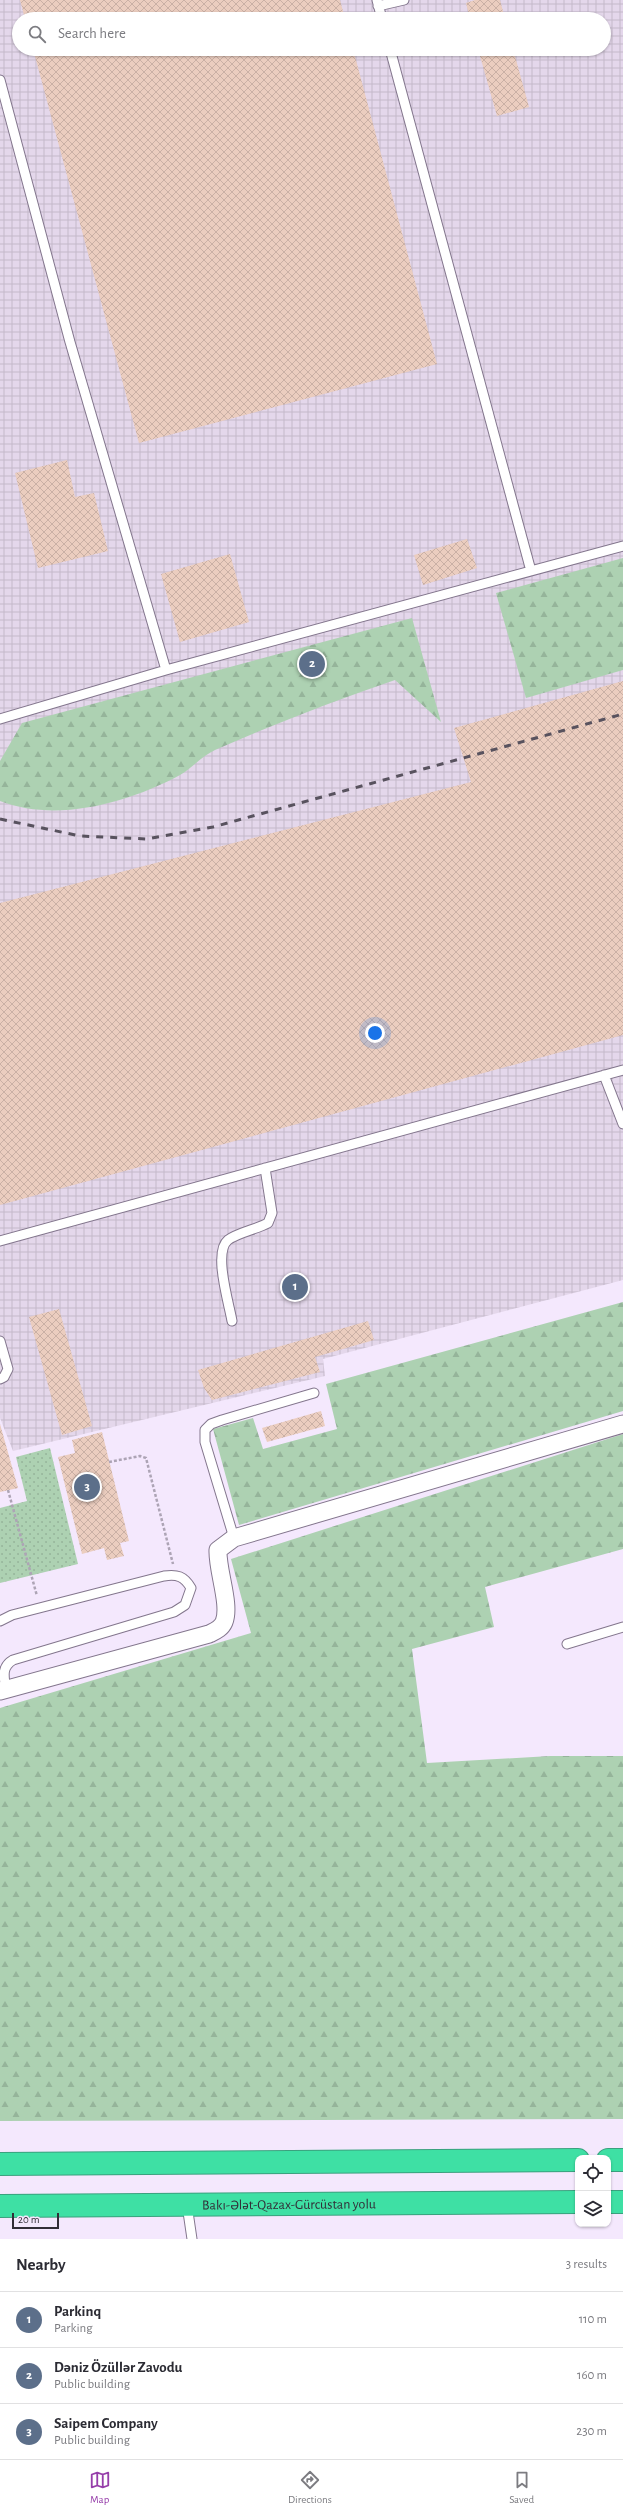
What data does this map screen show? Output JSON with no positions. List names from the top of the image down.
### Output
{
  "streets": {
    "highway": ["Bakı-Ələt-Qazax-Gürcüstan yolu"]
  },
  "scale_bar": "20 m",
  "page": {
    "search": "Search here",
    "pins": ["2", "1", "3"],
    "scale": "20 m",
    "heading": ["Nearby", "3 results"],
    "list": [
      {
        "mark": "1",
        "name": "Parkinq",
        "note": "Parking",
        "value": "110 m"
      },
      {
        "mark": "2",
        "name": "Dəniz Özüllər Zavodu",
        "note": "Public building",
        "value": "160 m"
      },
      {
        "mark": "3",
        "name": "Saipem Company",
        "note": "Public building",
        "value": "230 m"
      }
    ],
    "nav": ["Map", "Directions", "Saved"]
  }
}
